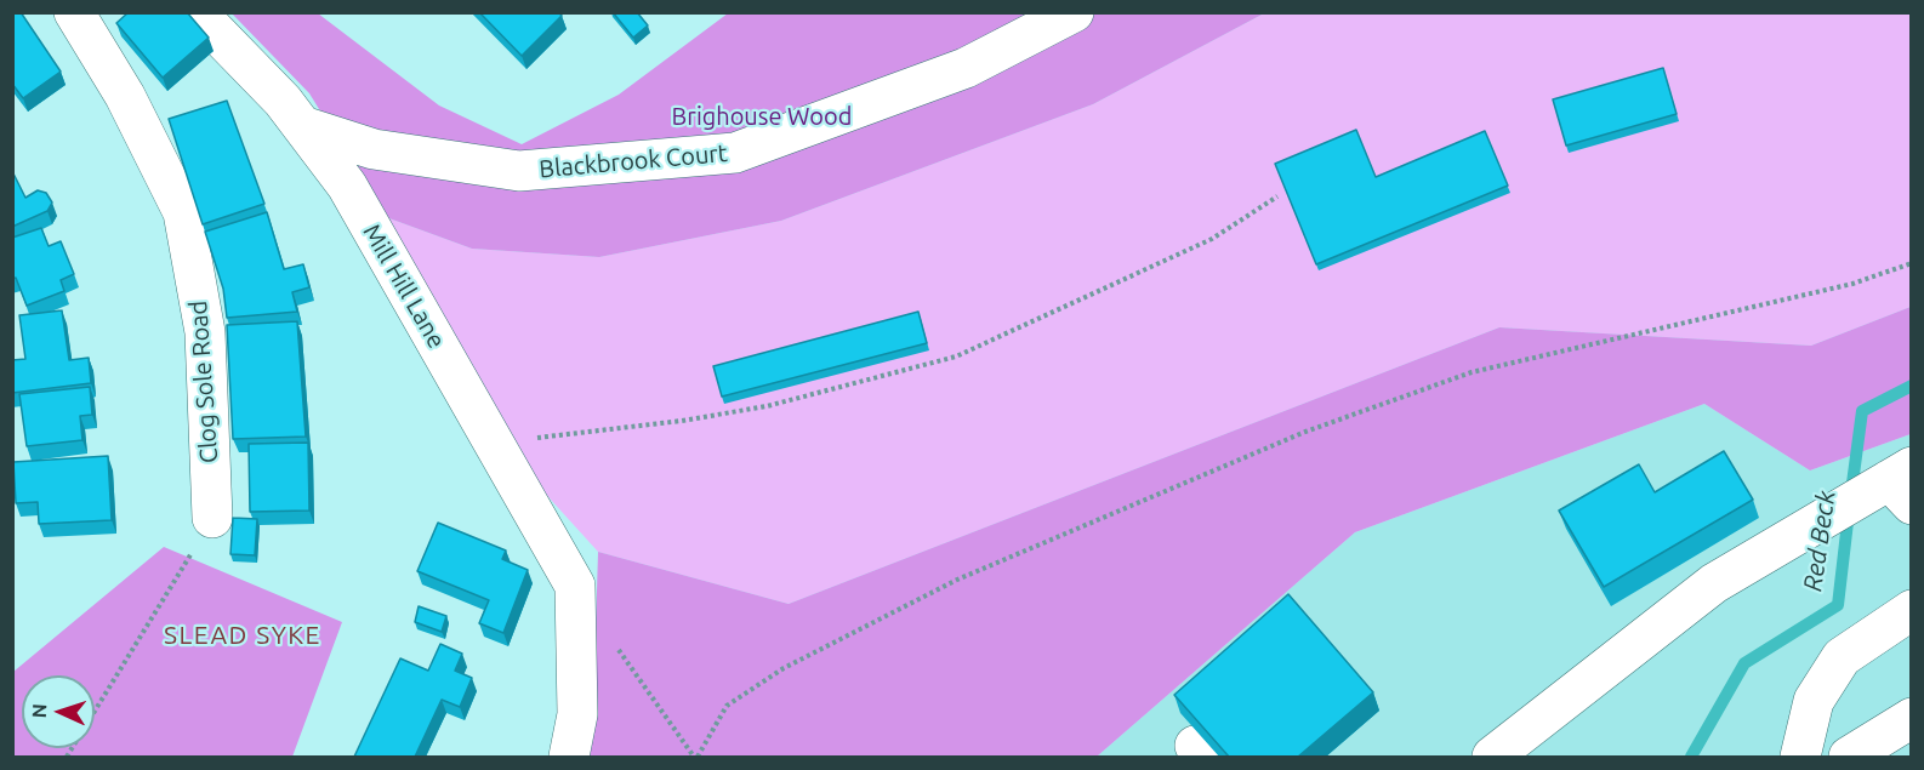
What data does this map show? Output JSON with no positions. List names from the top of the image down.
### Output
{
  "streets": {
    "street": ["Blackbrook Court", "Mill Hill Lane", "Clog Sole Road"]
  },
  "crossings": [
    ["Blackbrook Court", "Mill Hill Lane"]
  ],
  "districts": ["SLEAD SYKE"],
  "water": ["Red Beck"],
  "parks": ["Brighouse Wood"],
  "north": "left"
}
